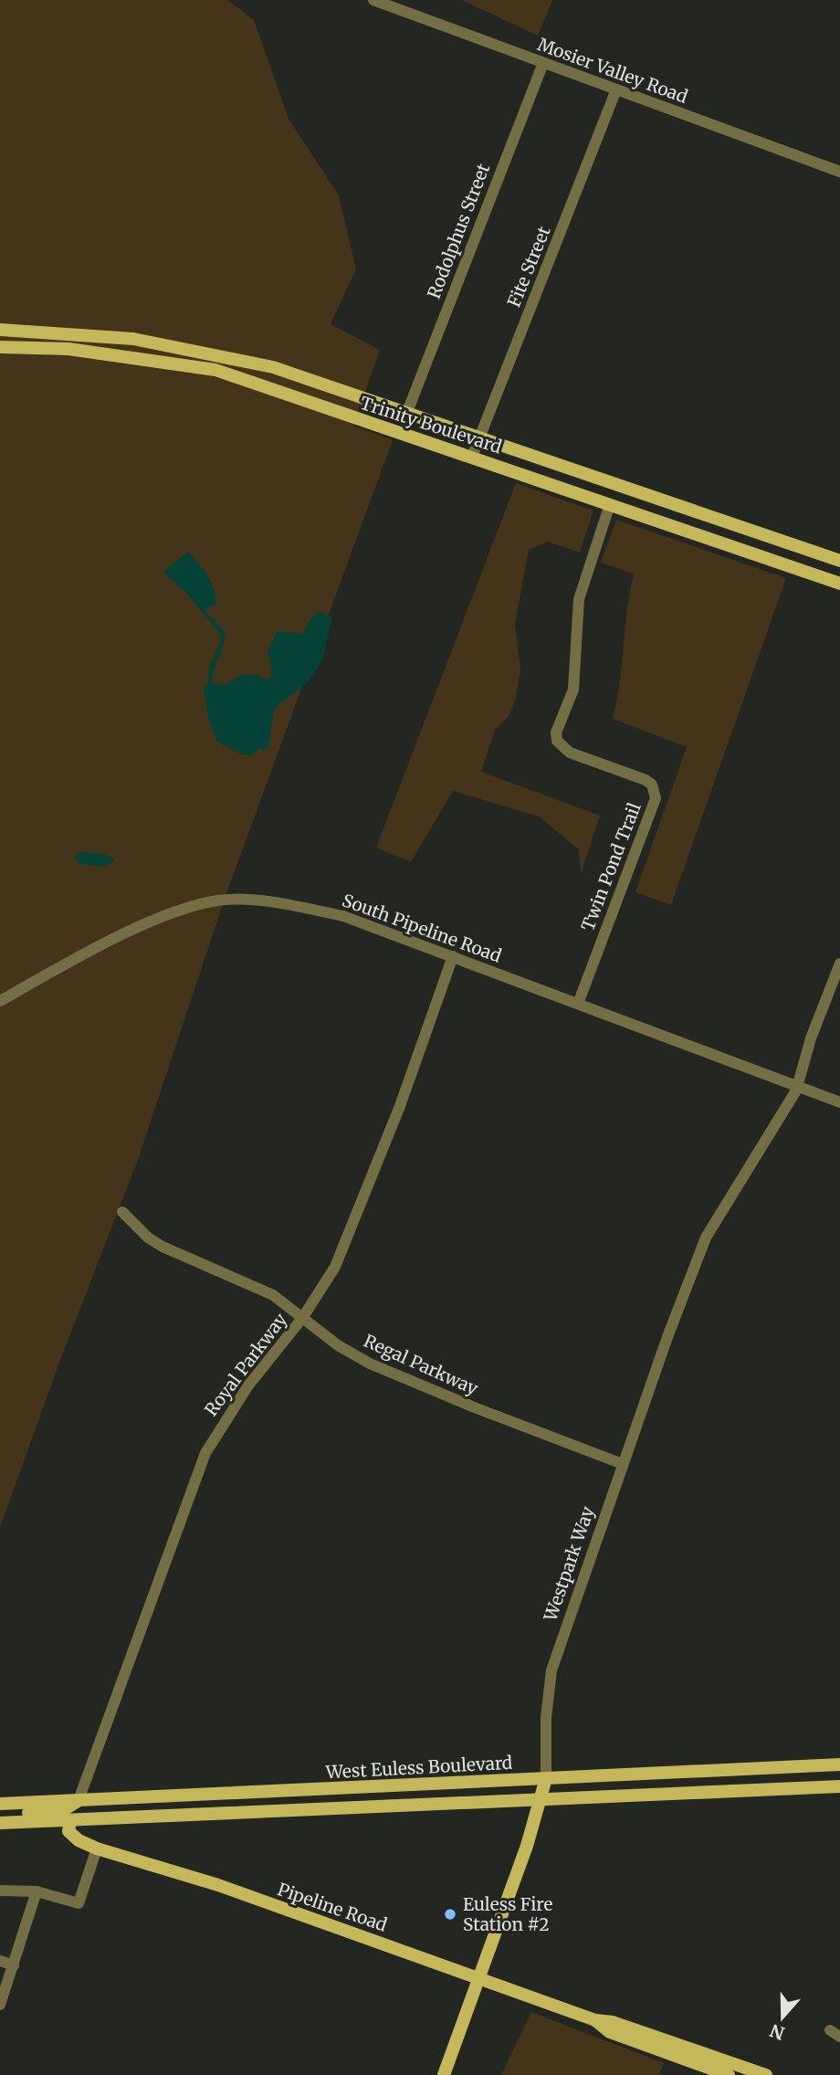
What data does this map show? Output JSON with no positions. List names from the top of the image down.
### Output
{
  "streets": {
    "main road": [
      "Trinity Boulevard",
      "Westpark Way",
      "West Euless Boulevard",
      "Pipeline Road"
    ],
    "street": [
      "Mosier Valley Road",
      "Rodolphus Street",
      "Fite Street",
      "Twin Pond Trail",
      "South Pipeline Road",
      "Royal Parkway",
      "Regal Parkway"
    ]
  },
  "crossings": [
    ["Mosier Valley Road", "Rodolphus Street"],
    ["Mosier Valley Road", "Fite Street"],
    ["Rodolphus Street", "Trinity Boulevard"],
    ["Fite Street", "Trinity Boulevard"],
    ["Trinity Boulevard", "Twin Pond Trail"],
    ["Twin Pond Trail", "South Pipeline Road"],
    ["South Pipeline Road", "Royal Parkway"],
    ["South Pipeline Road", "Westpark Way"],
    ["Royal Parkway", "Regal Parkway"],
    ["Royal Parkway", "West Euless Boulevard"],
    ["Regal Parkway", "Westpark Way"],
    ["Westpark Way", "West Euless Boulevard"],
    ["Westpark Way", "Pipeline Road"],
    ["West Euless Boulevard", "Pipeline Road"]
  ],
  "places": ["Euless Fire Station #2"],
  "north": "bottom"
}
